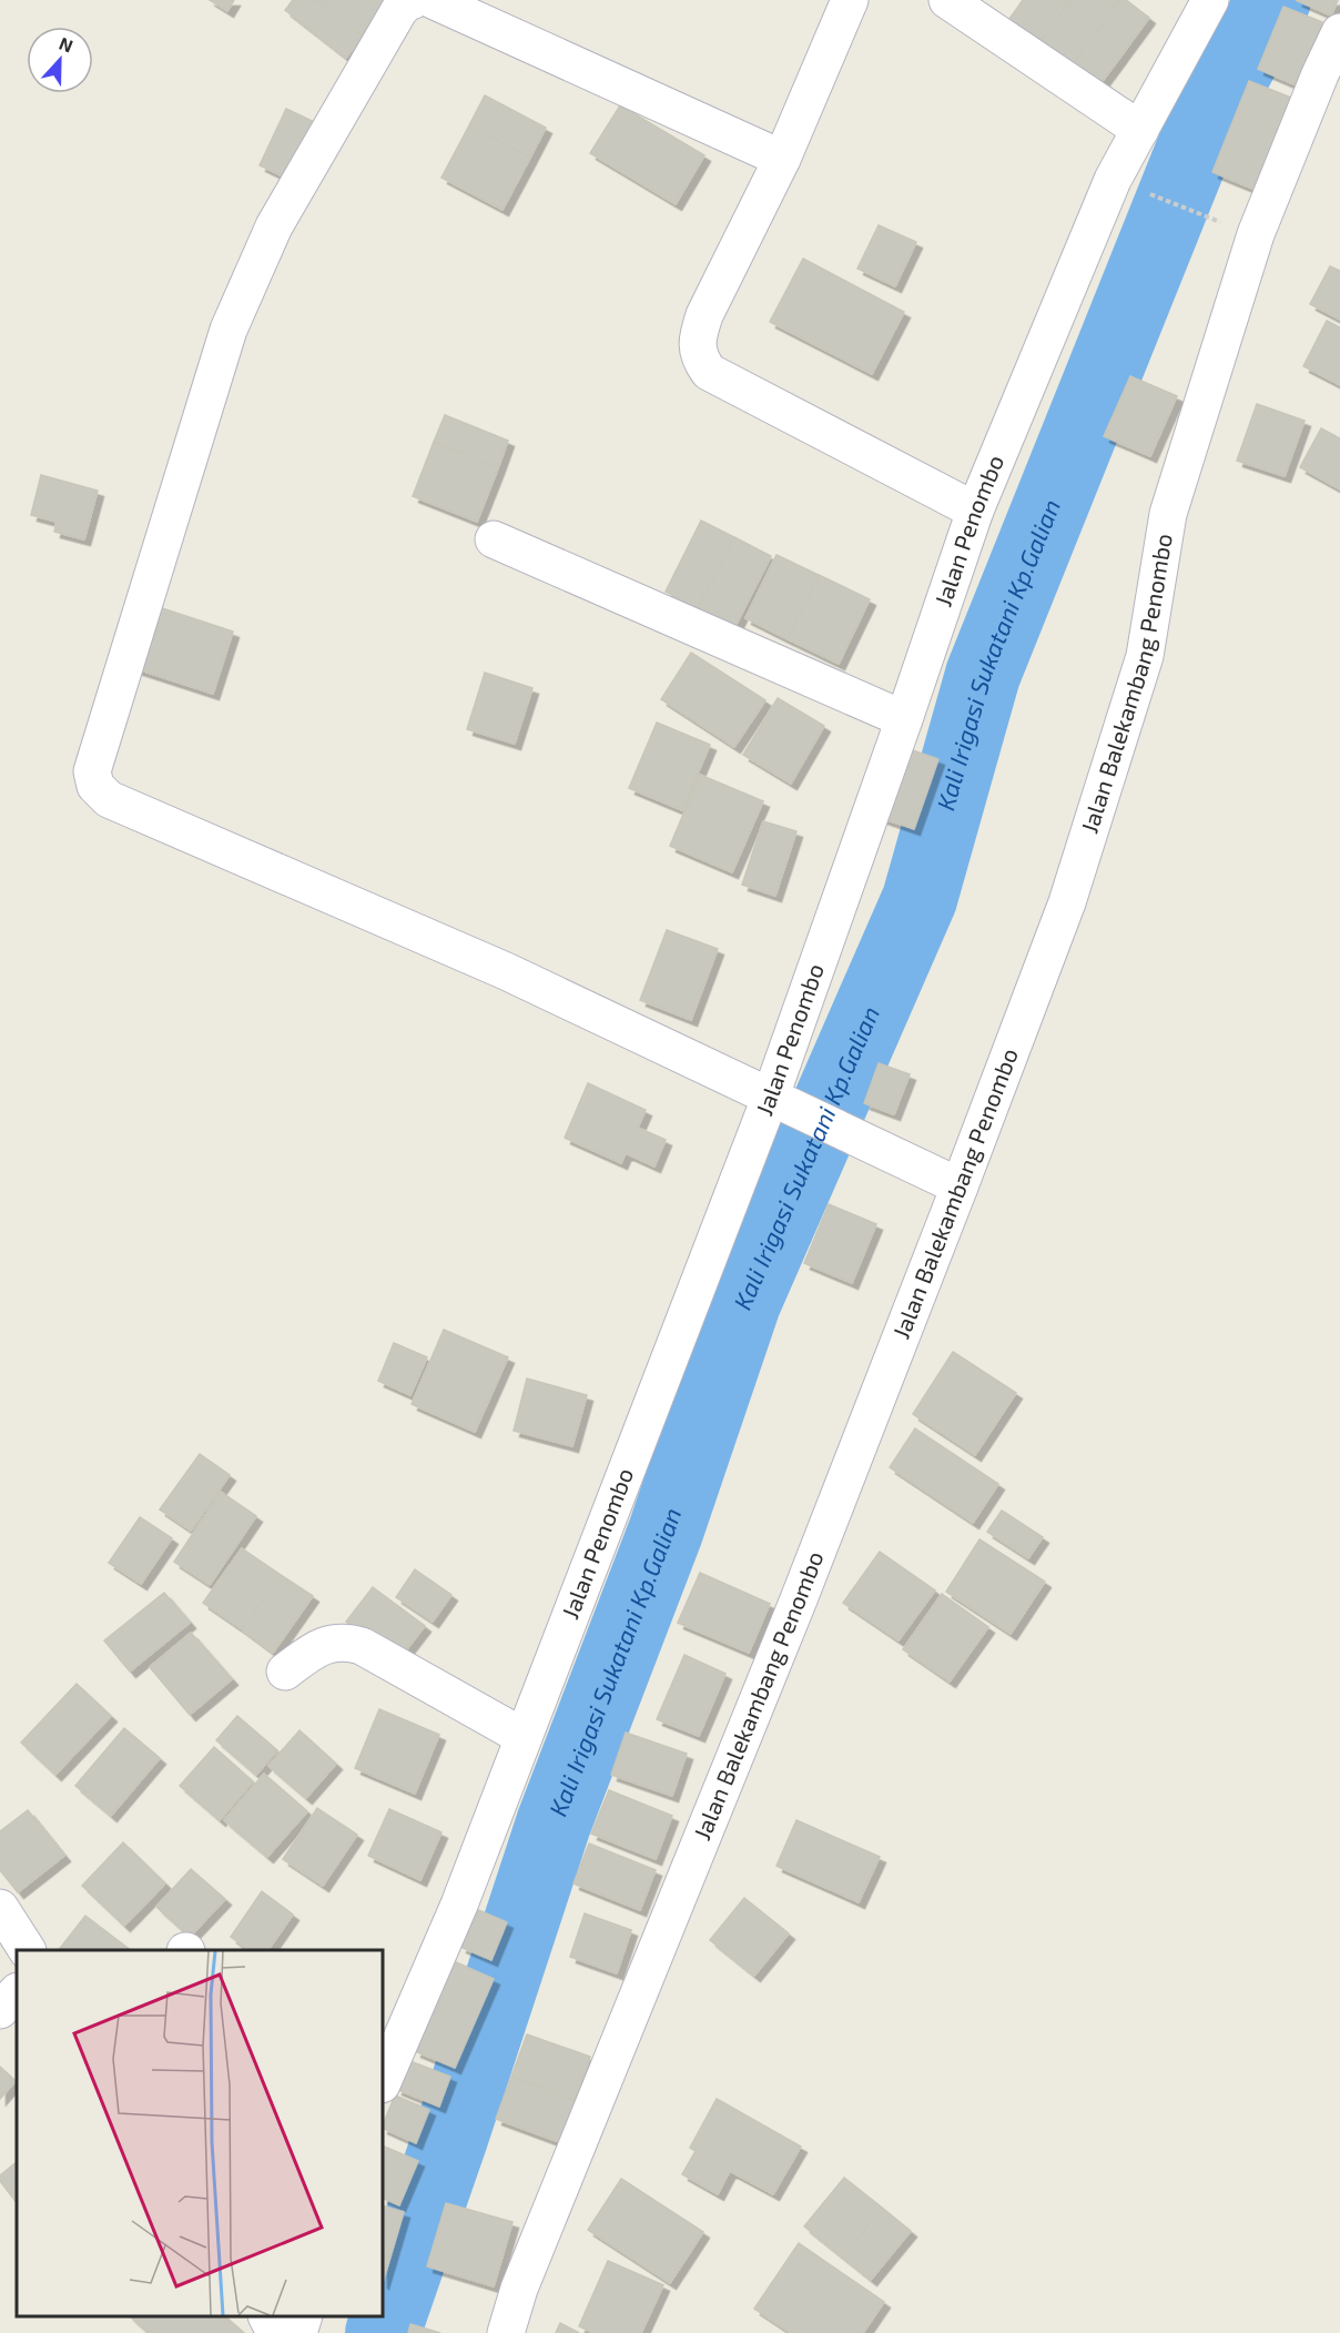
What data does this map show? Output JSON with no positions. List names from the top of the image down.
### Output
{
  "streets": {
    "street": ["Jalan Penombo", "Jalan Balekambang Penombo"]
  },
  "water": ["Kali Irigasi Sukatani Kp.Galian"],
  "north": "top"
}
